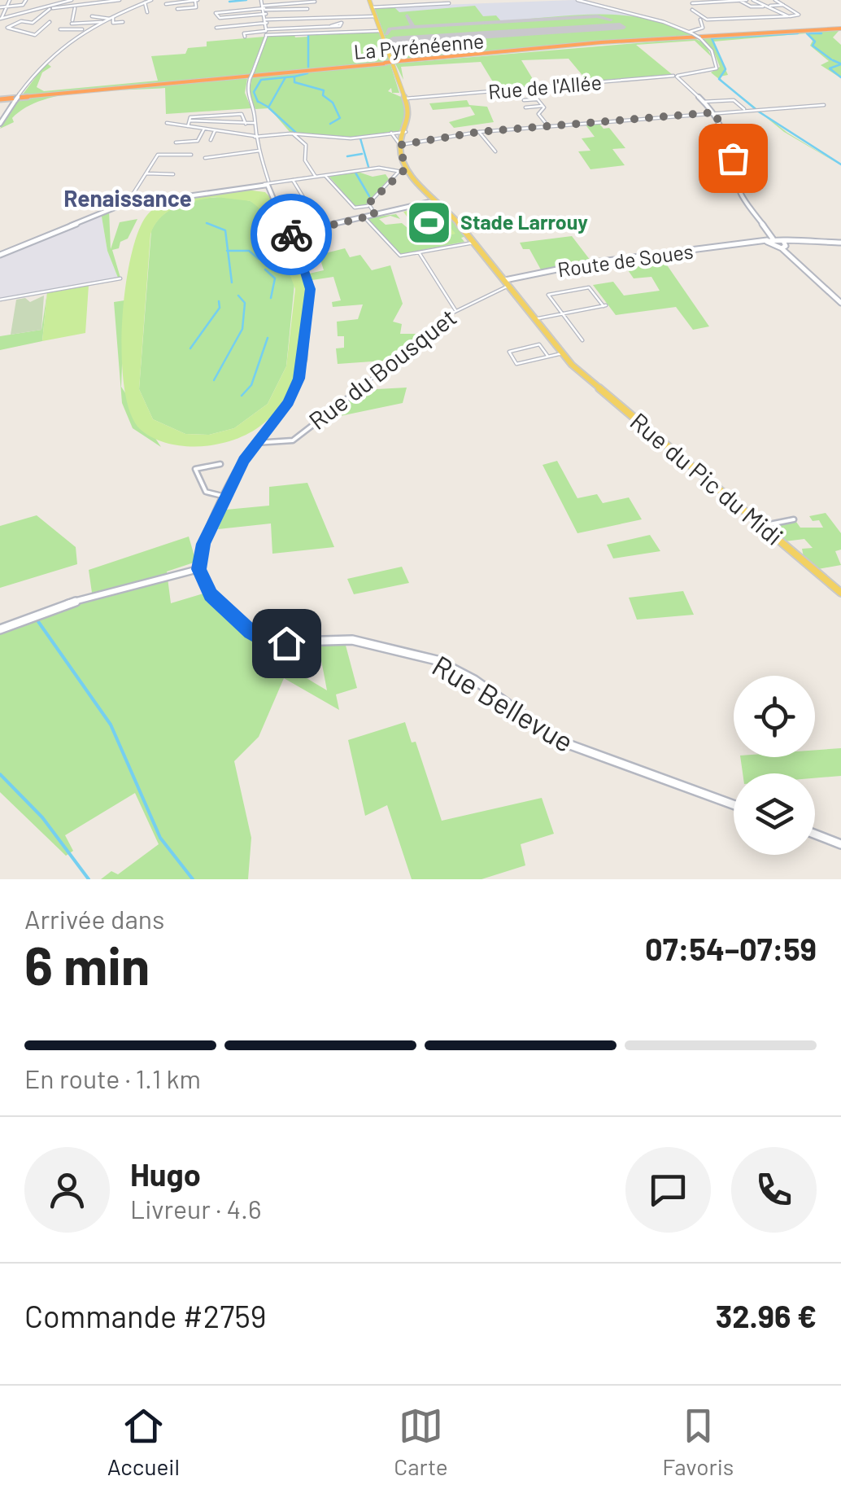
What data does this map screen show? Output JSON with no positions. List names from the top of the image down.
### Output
{
  "streets": {
    "highway": ["La Pyrénéenne"],
    "main road": ["Rue du Pic du Midi"],
    "street": [
      "Rue de l'Allée",
      "Route de Soues",
      "Rue du Bousquet",
      "Rue Bellevue"
    ]
  },
  "crossings": [
    ["Route de Soues", "Rue du Bousquet"],
    ["Route de Soues", "Rue du Pic du Midi"],
    ["Rue du Bousquet", "Rue du Pic du Midi"]
  ],
  "districts": ["Renaissance"],
  "places": {
    "sports": ["Stade Larrouy"]
  },
  "page": {
    "heading": ["6 min", "Arrivée dans", "07:54–07:59"],
    "panel": [
      "Hugo",
      "Livreur · 4.6",
      "Commande #2759",
      "32.96 €"
    ],
    "bar": "En route · 1.1 km",
    "tabs": ["Accueil", "Carte", "Favoris"]
  }
}
